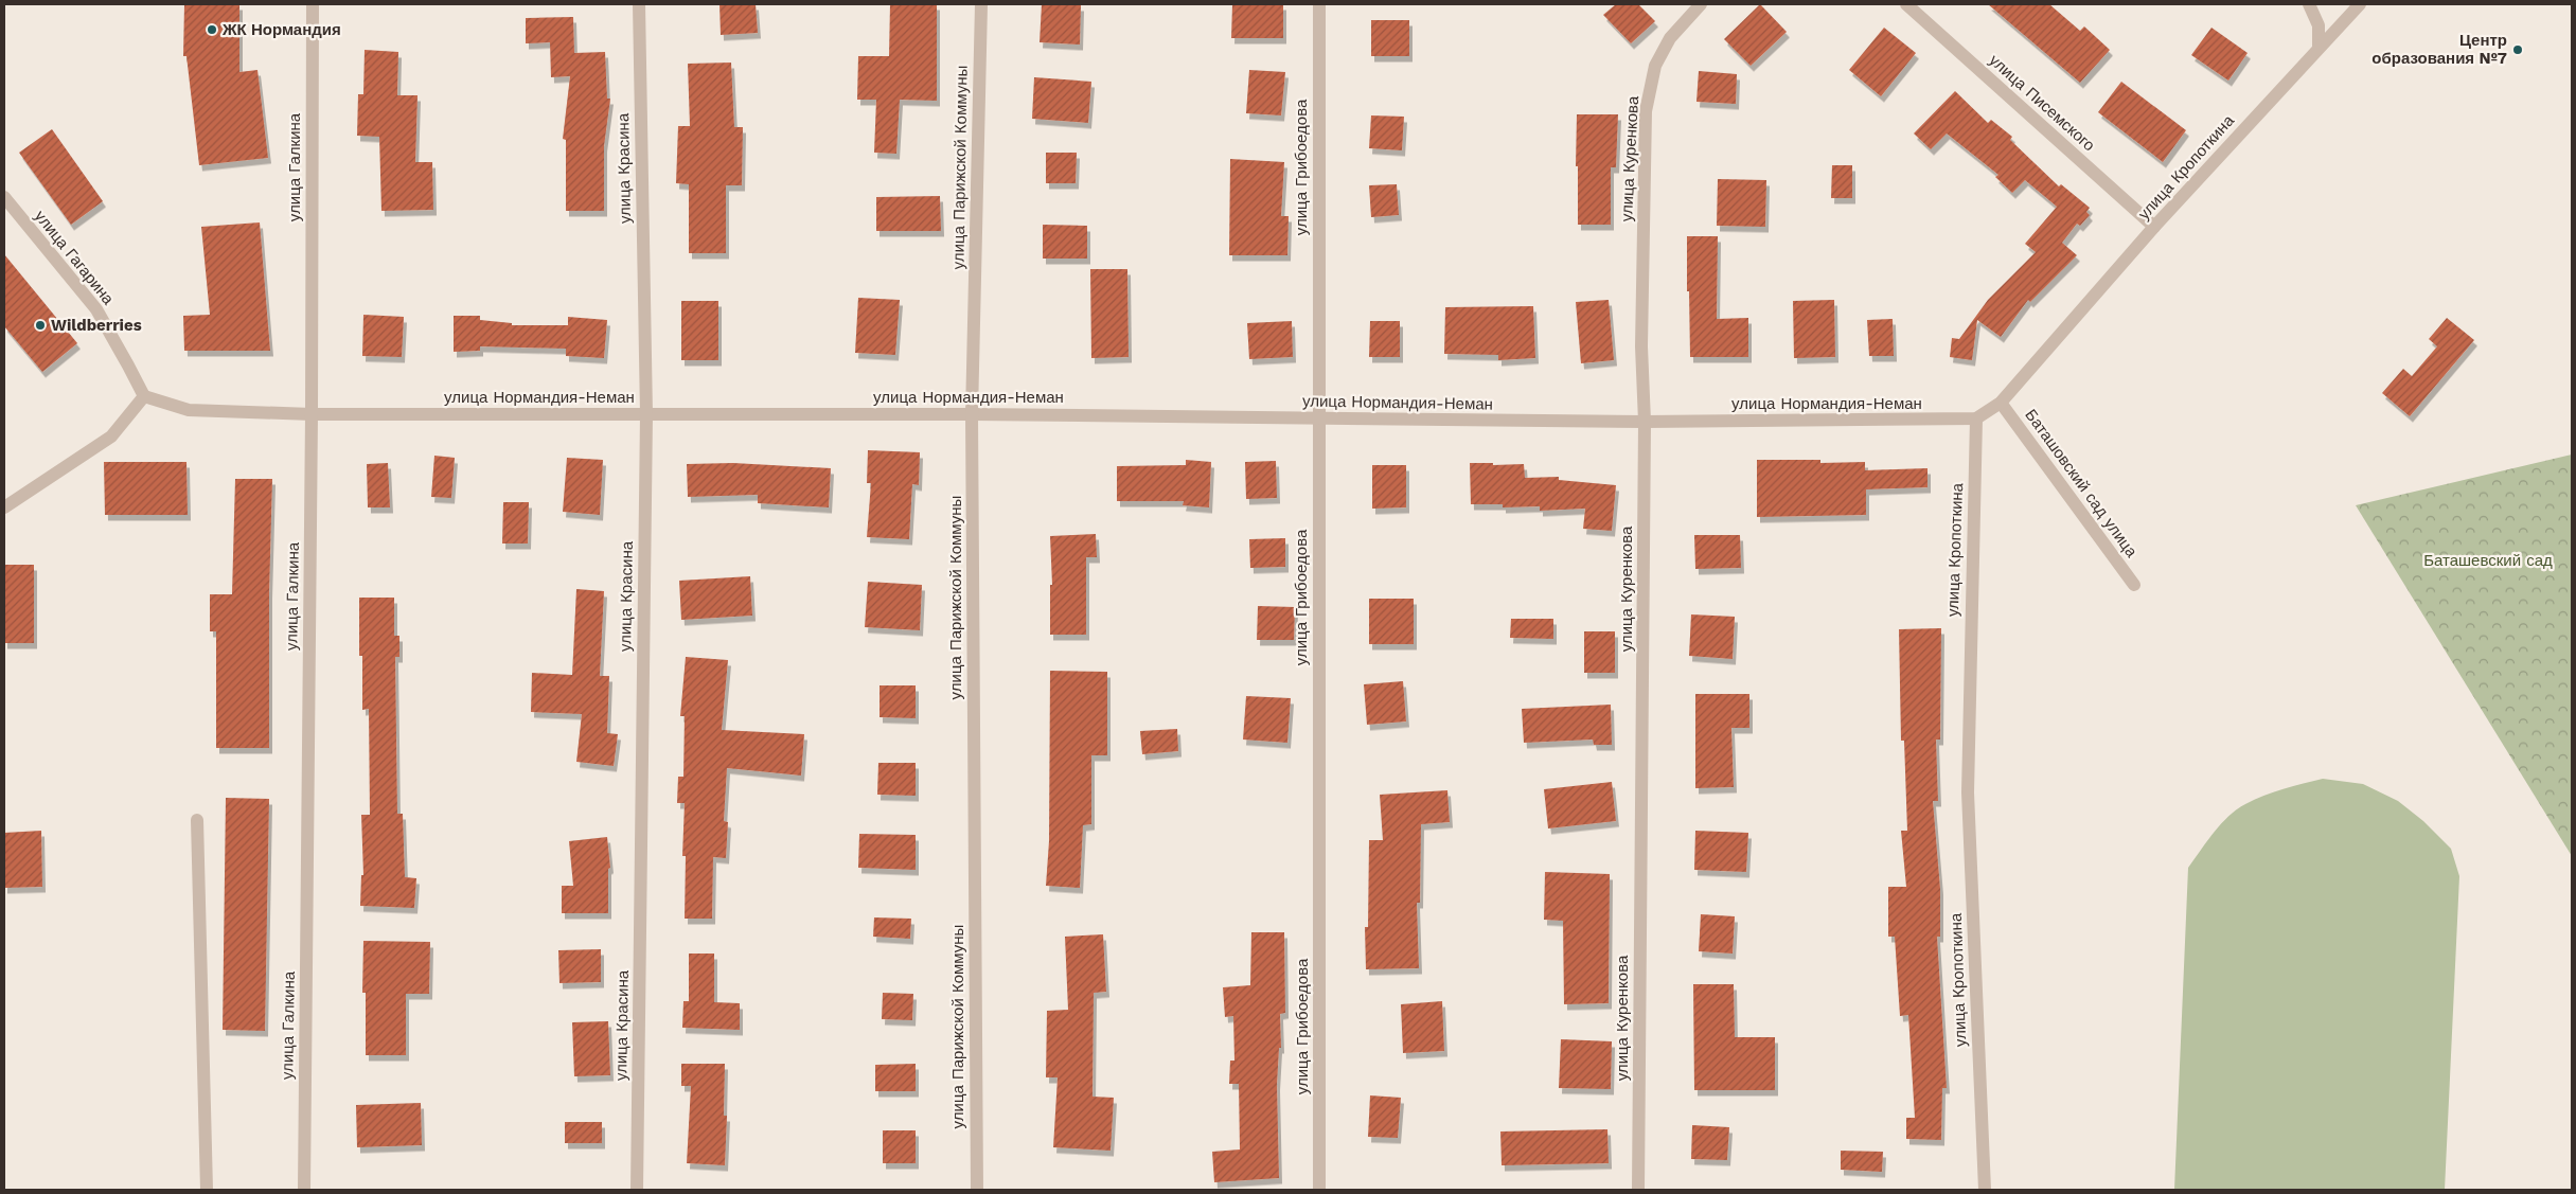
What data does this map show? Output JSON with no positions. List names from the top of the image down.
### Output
{
  "streets": {
    "street": [
      "улица Писемского",
      "улица Куренкова",
      "улица Галкина",
      "улица Парижской Коммуны",
      "улица Грибоедова",
      "улица Кропоткина",
      "улица Красина",
      "улица Гагарина",
      "улица Нормандия-Неман",
      "Баташовский сад улица"
    ]
  },
  "crossings": [
    ["улица Писемского", "улица Кропоткина"],
    ["улица Куренкова", "улица Нормандия-Неман"],
    ["улица Галкина", "улица Нормандия-Неман"],
    ["улица Парижской Коммуны", "улица Нормандия-Неман"],
    ["улица Грибоедова", "улица Нормандия-Неман"],
    ["улица Кропоткина", "улица Нормандия-Неман"],
    ["улица Кропоткина", "Баташовский сад улица"],
    ["улица Красина", "улица Нормандия-Неман"],
    ["улица Гагарина", "улица Нормандия-Неман"]
  ],
  "parks": ["Баташевский сад"],
  "places": ["ЖК Нормандия", "Центр образования №7", "Wildberries"]
}
